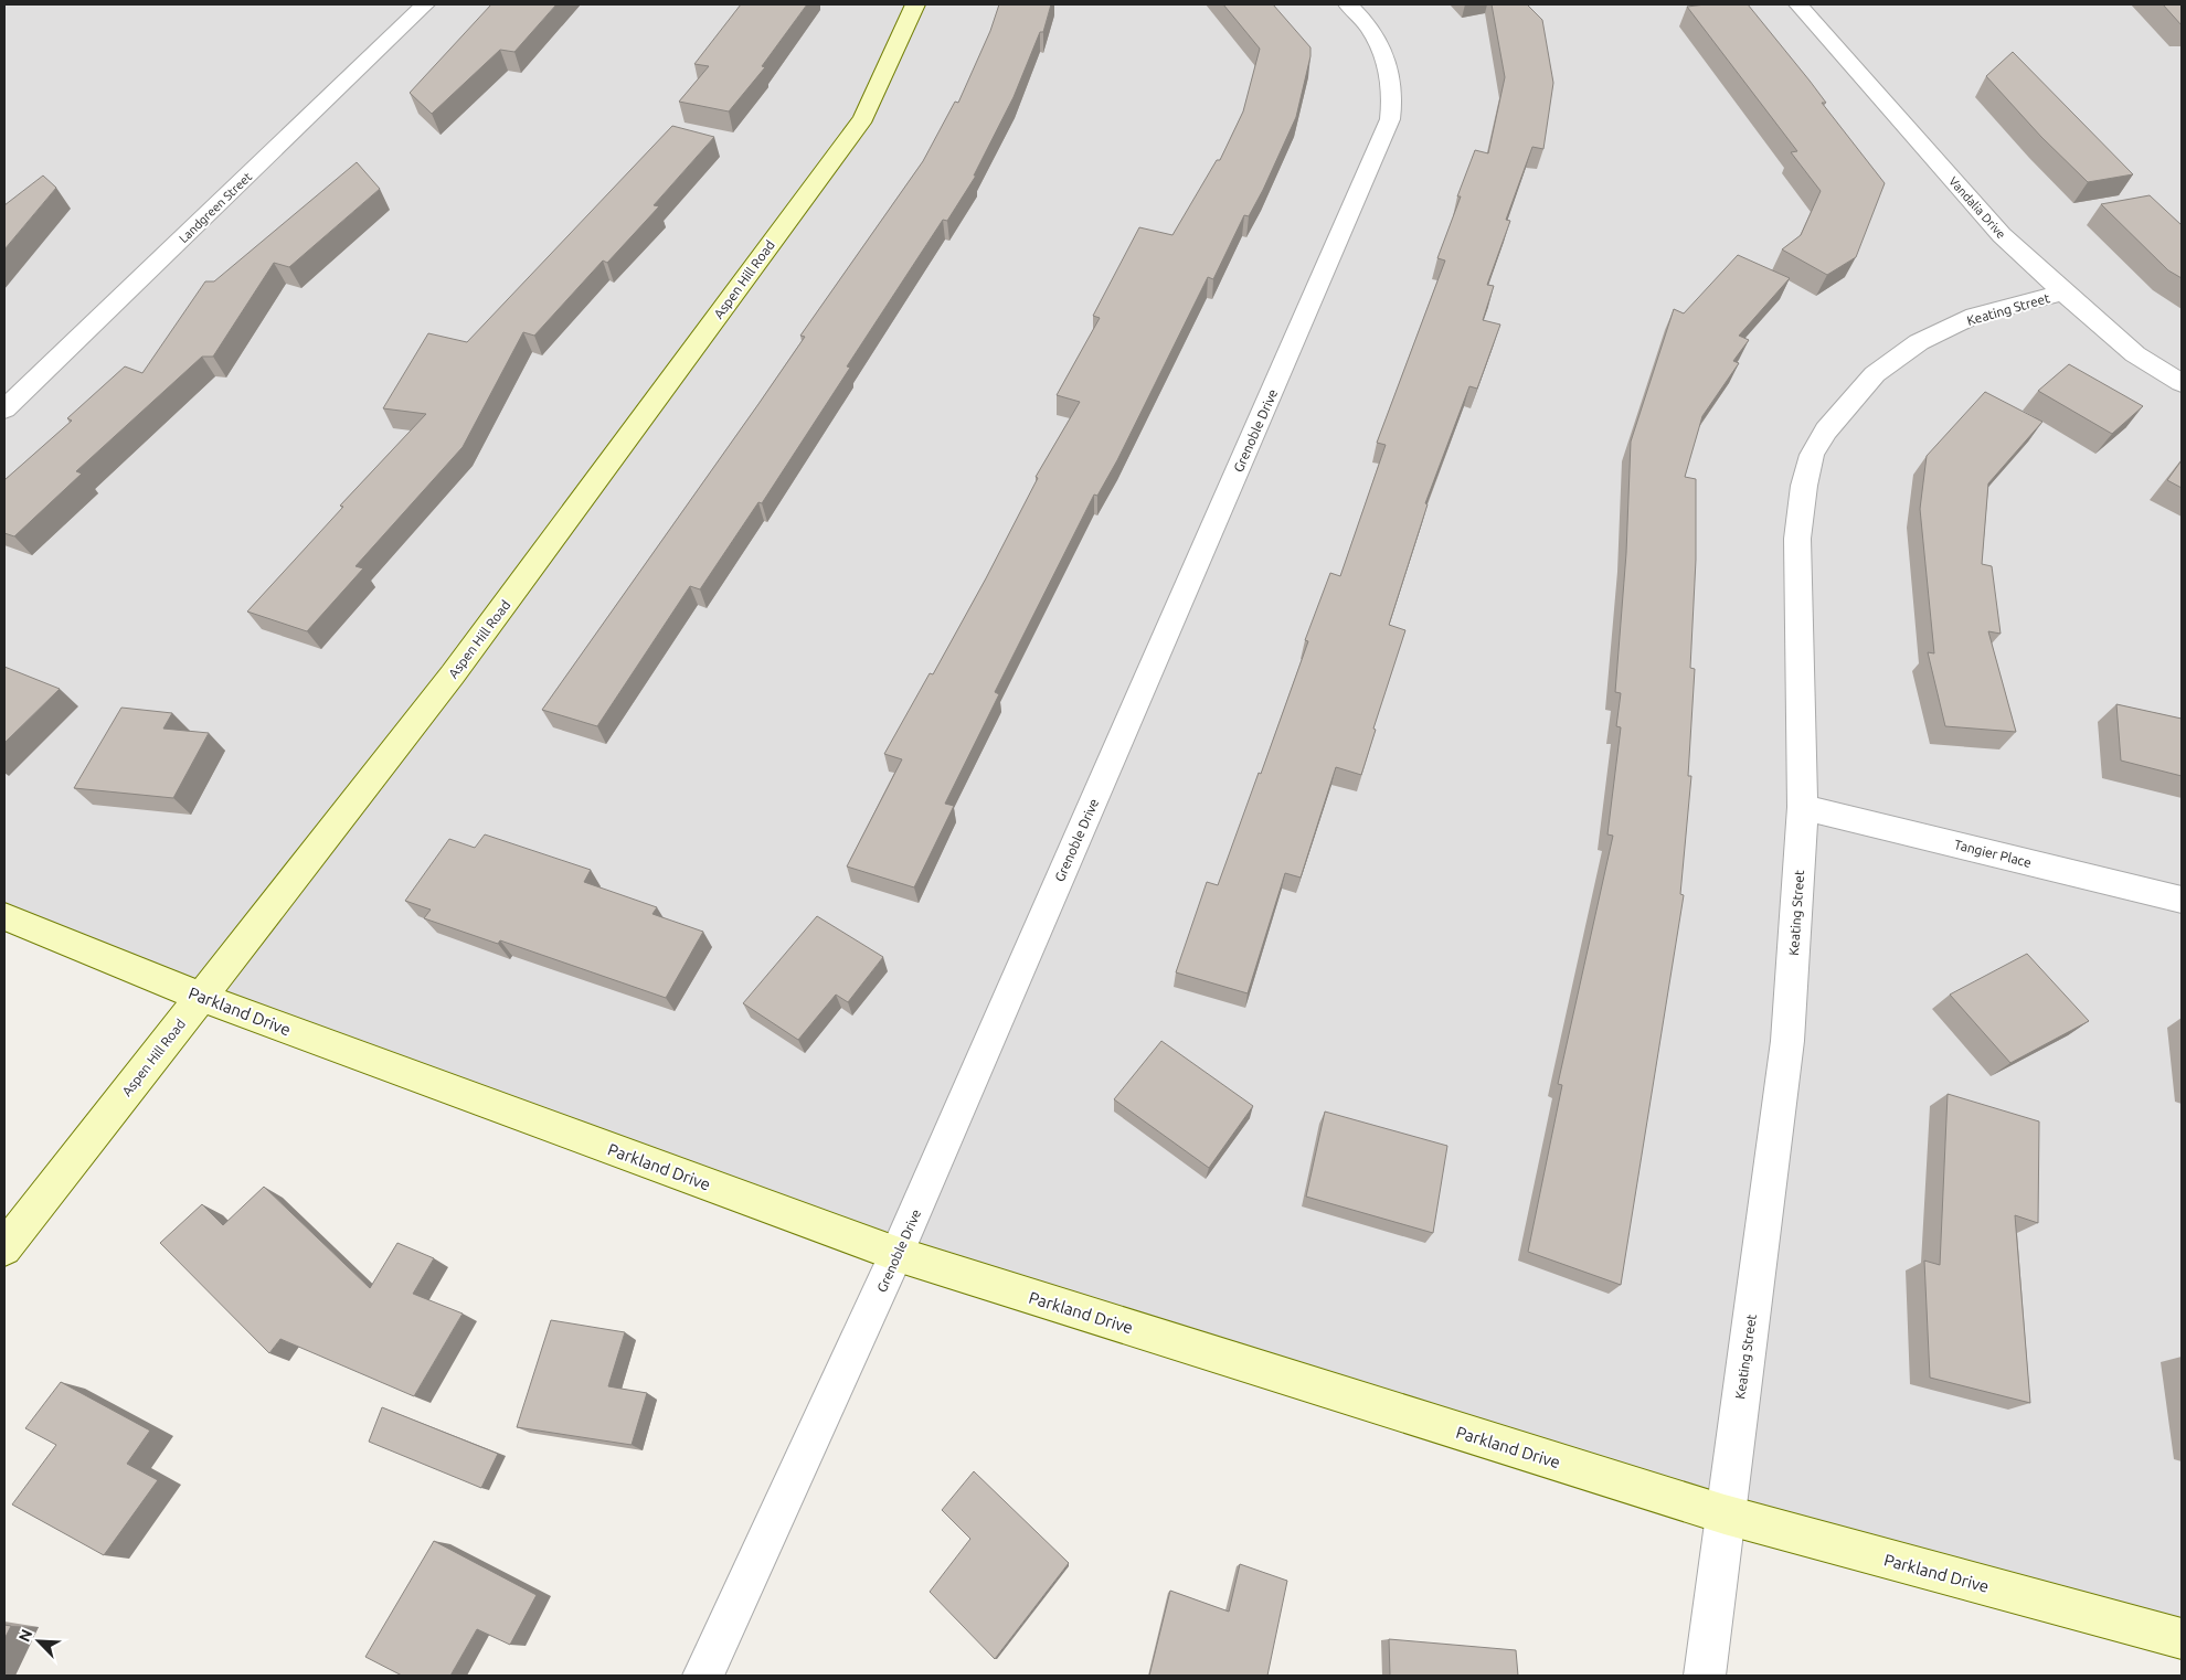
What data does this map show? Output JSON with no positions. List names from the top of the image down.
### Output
{
  "streets": {
    "street": [
      "Landgreen Street",
      "Vandalia Drive",
      "Aspen Hill Road",
      "Keating Street",
      "Grenoble Drive",
      "Tangier Place",
      "Parkland Drive"
    ]
  },
  "crossings": [
    ["Vandalia Drive", "Keating Street"],
    ["Aspen Hill Road", "Parkland Drive"],
    ["Keating Street", "Tangier Place"],
    ["Keating Street", "Parkland Drive"],
    ["Grenoble Drive", "Parkland Drive"]
  ],
  "north": "top left"
}
